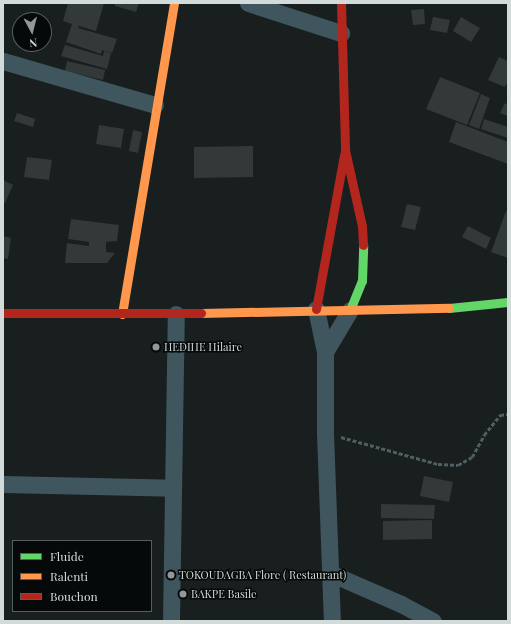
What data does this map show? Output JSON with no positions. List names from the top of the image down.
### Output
{
  "places": ["HEDIHE Hilaire", "TOKOUDAGBA Flore ( Restaurant)", "BAKPE Basile"],
  "legend": ["Fluide", "Ralenti", "Bouchon"],
  "north": "bottom"
}
